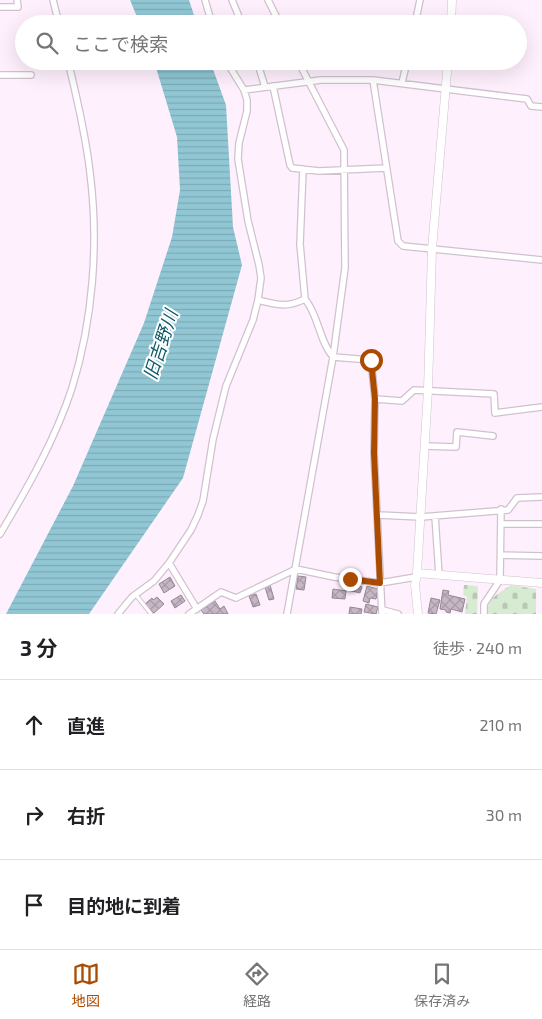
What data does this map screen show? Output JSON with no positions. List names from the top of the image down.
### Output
{
  "water": ["旧吉野川"],
  "page": {
    "search": "ここで検索",
    "heading": ["3 分", "徒歩 · 240 m"],
    "list": [
      ["直進", "210 m"],
      ["右折", "30 m"],
      "目的地に到着"
    ],
    "nav": ["地図", "経路", "保存済み"]
  }
}
